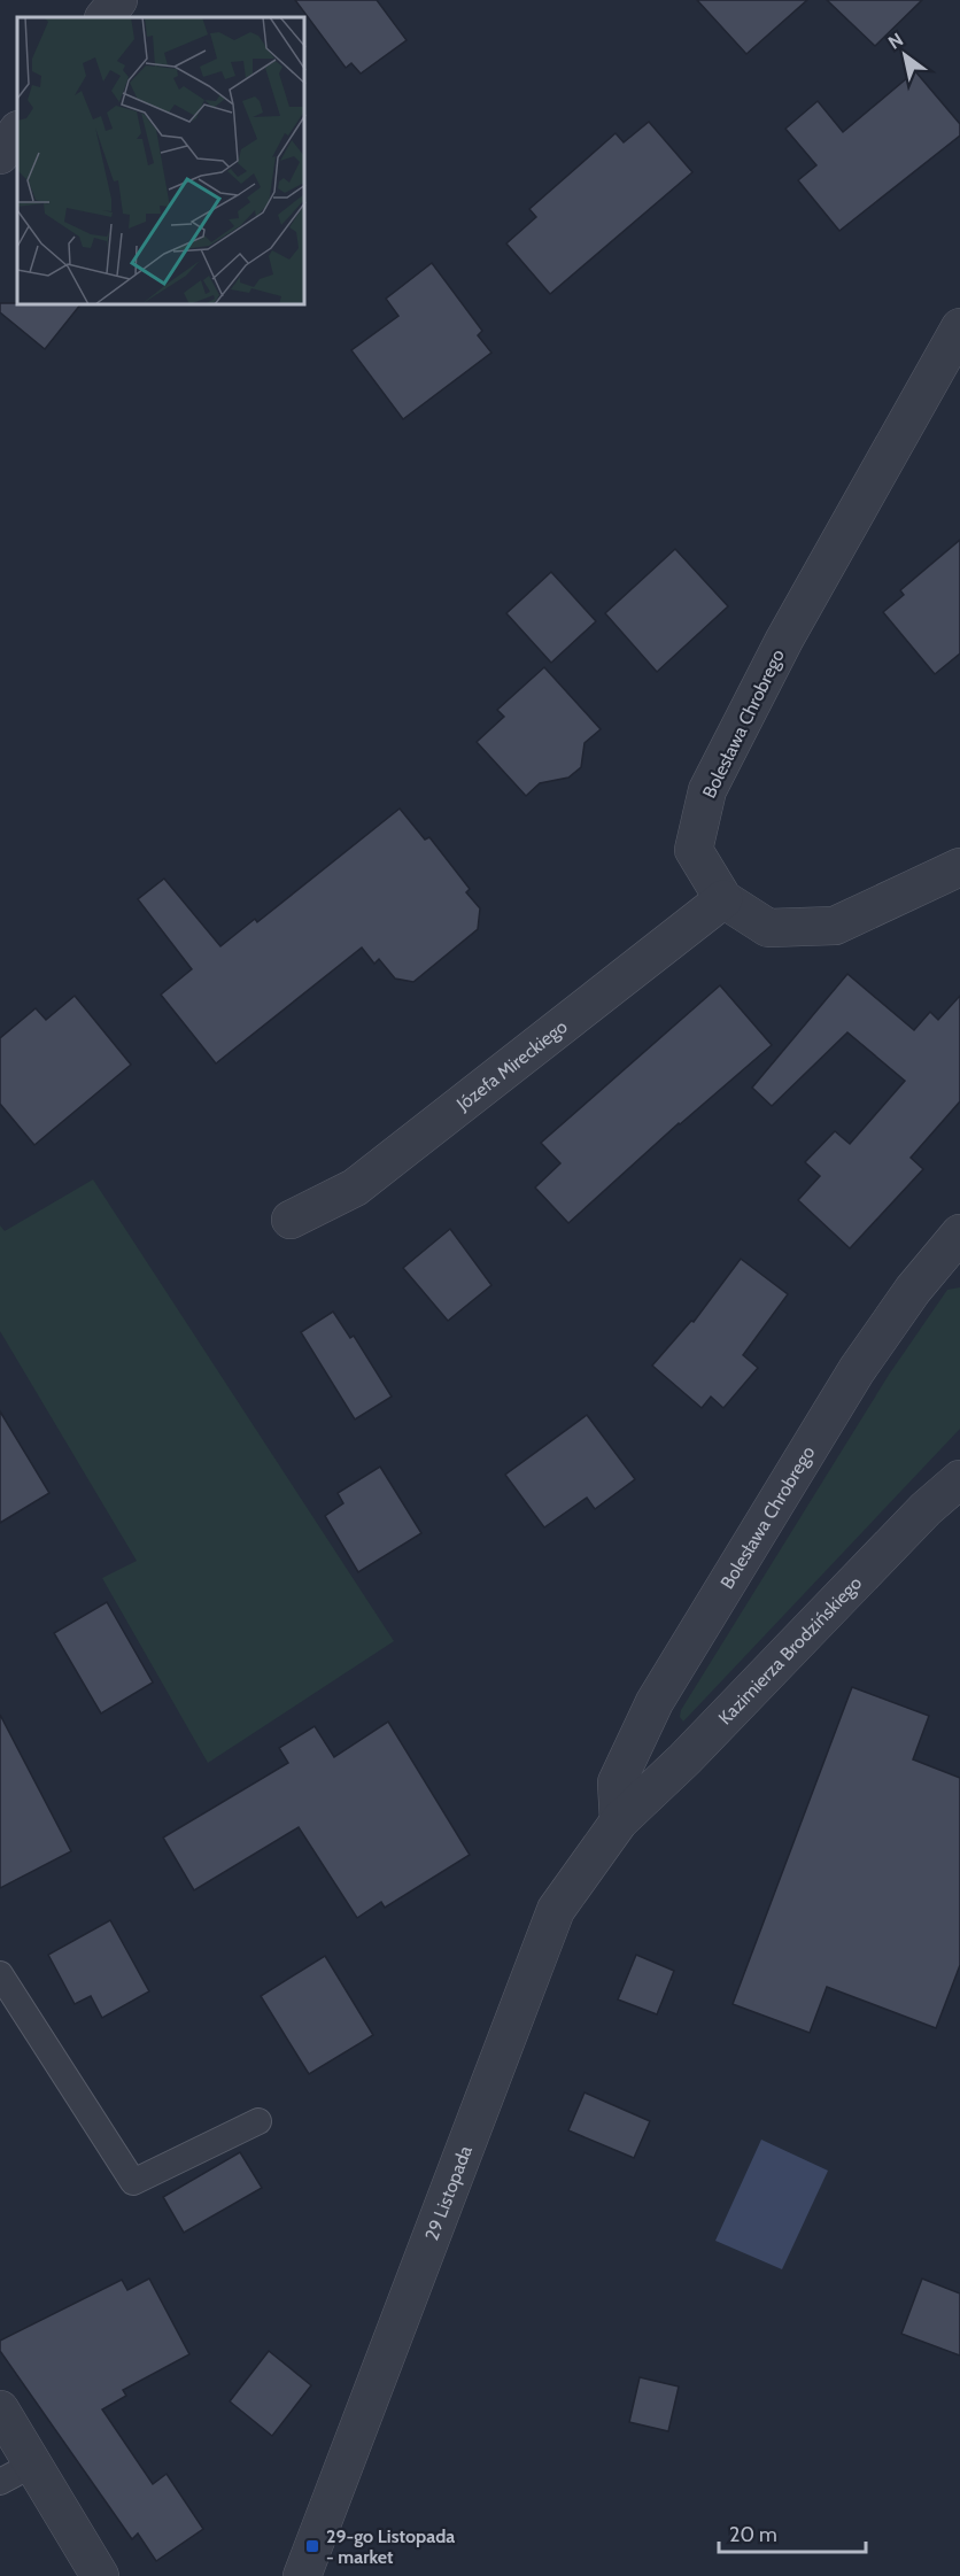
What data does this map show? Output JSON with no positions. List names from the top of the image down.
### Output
{
  "streets": {
    "street": [
      "Bolesława Chrobrego",
      "Józefa Mireckiego",
      "Kazimierza Brodzińskiego",
      "29 Listopada"
    ]
  },
  "crossings": [
    ["Bolesława Chrobrego", "Józefa Mireckiego"],
    ["Bolesława Chrobrego", "Kazimierza Brodzińskiego"],
    ["Bolesława Chrobrego", "29 Listopada"],
    ["Kazimierza Brodzińskiego", "29 Listopada"]
  ],
  "places": {
    "transit": ["29-go Listopada - market"]
  },
  "scale_bar": "20 m",
  "north": "top left"
}
